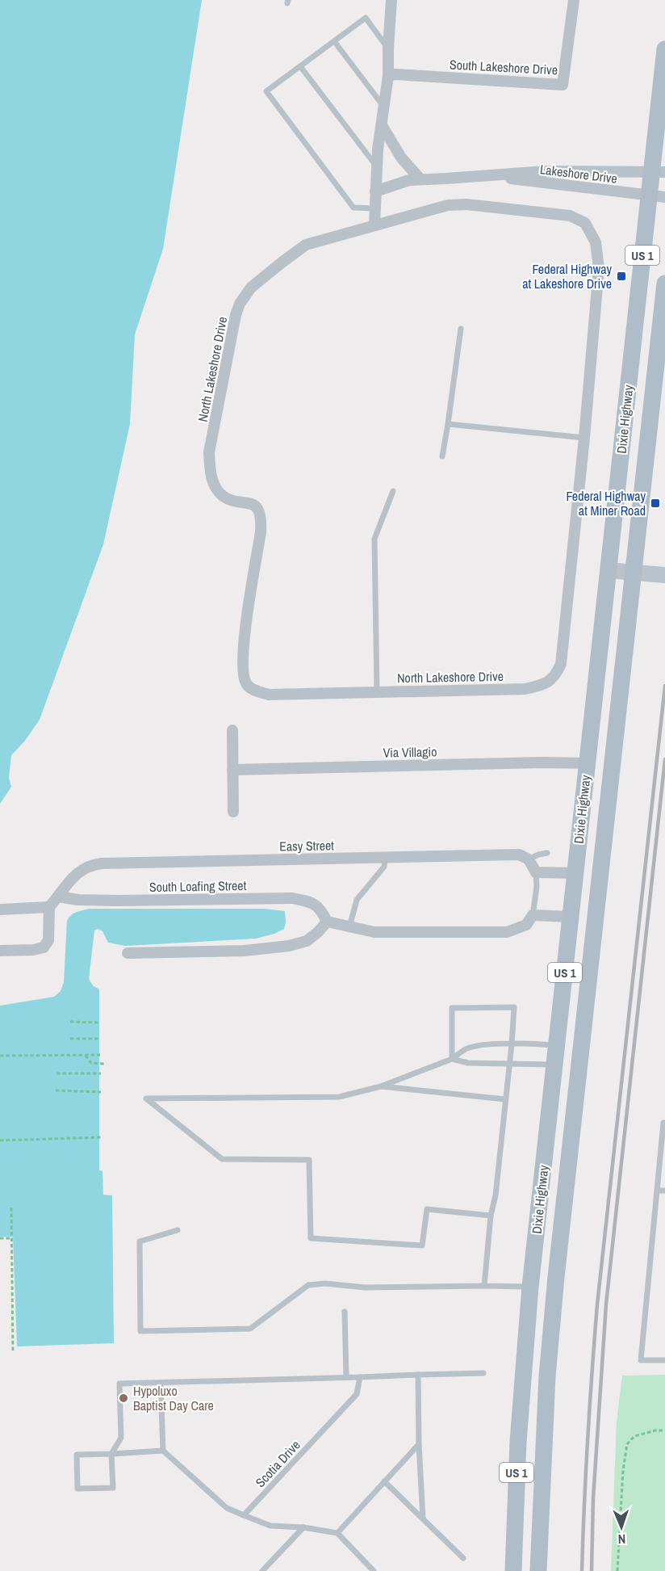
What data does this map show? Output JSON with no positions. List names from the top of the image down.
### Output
{
  "streets": {
    "main road": ["US 1", "Dixie Highway"],
    "street": [
      "South Lakeshore Drive",
      "Lakeshore Drive",
      "North Lakeshore Drive",
      "Via Villagio",
      "Easy Street",
      "South Loafing Street"
    ],
    "lane": ["Scotia Drive"]
  },
  "crossings": [
    ["Lakeshore Drive", "Dixie Highway"],
    ["Dixie Highway", "Via Villagio"],
    ["Easy Street", "South Loafing Street"]
  ],
  "places": {
    "transit": ["Federal Highway at Lakeshore Drive", "Federal Highway at Miner Road"],
    "other": ["Hypoluxo Baptist Day Care"]
  },
  "north": "bottom"
}
